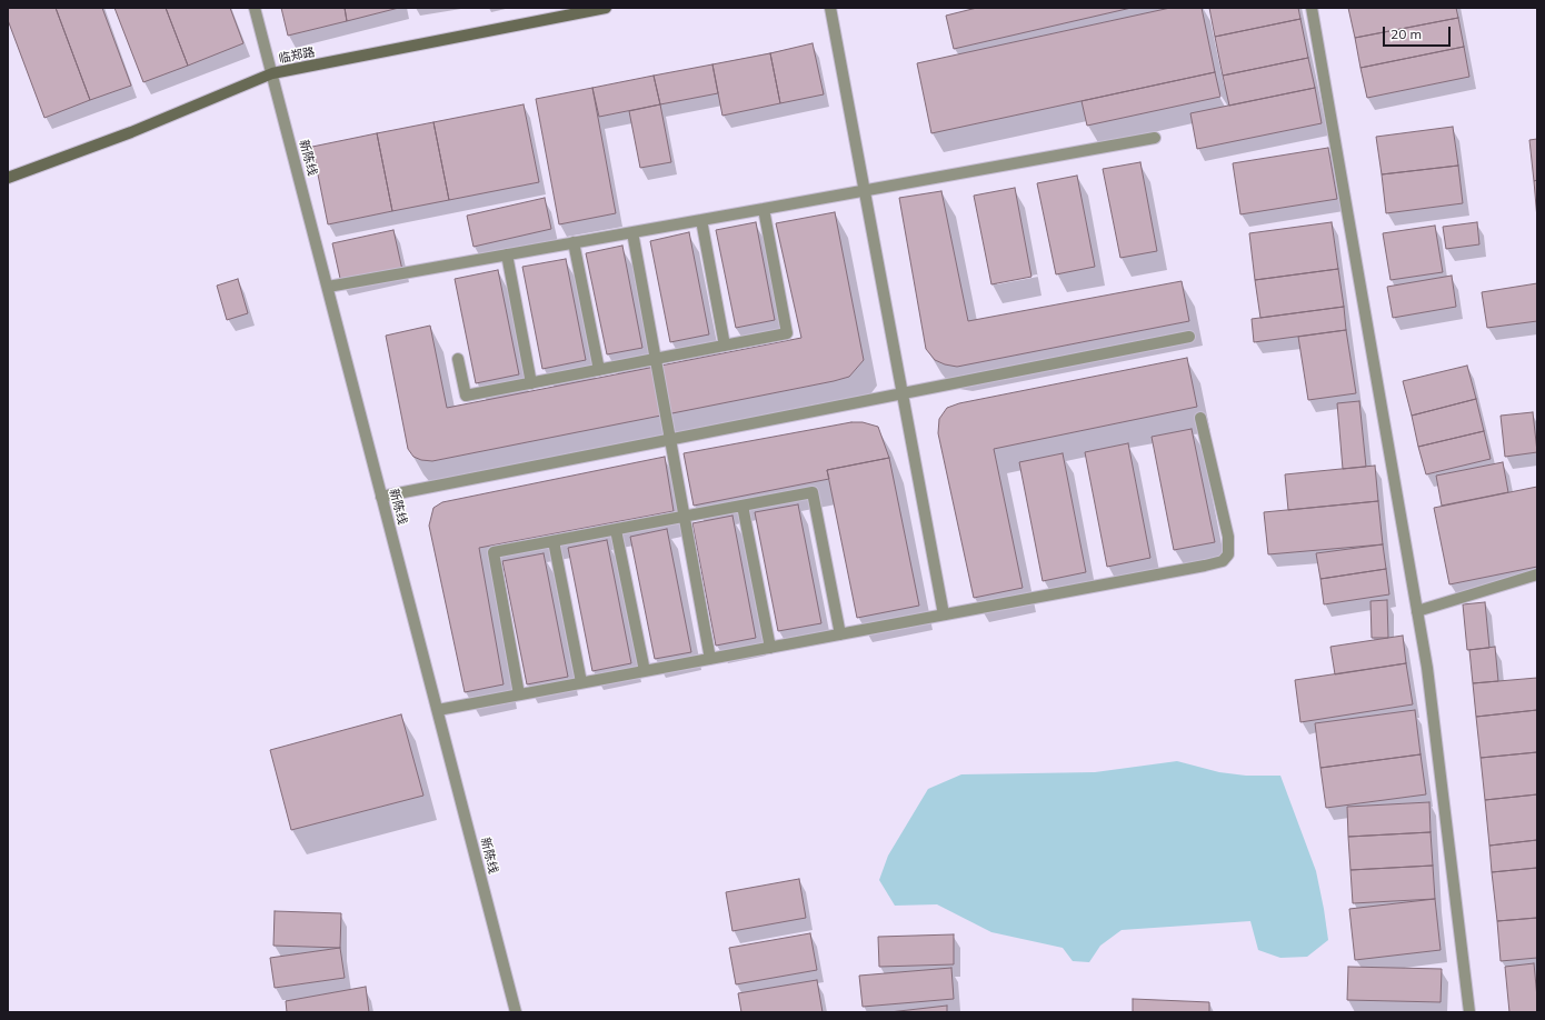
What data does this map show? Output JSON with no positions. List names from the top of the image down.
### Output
{
  "streets": {
    "main road": ["临郑路"],
    "street": ["新陈线"]
  },
  "crossings": [
    ["临郑路", "新陈线"]
  ],
  "scale_bar": "20 m"
}
